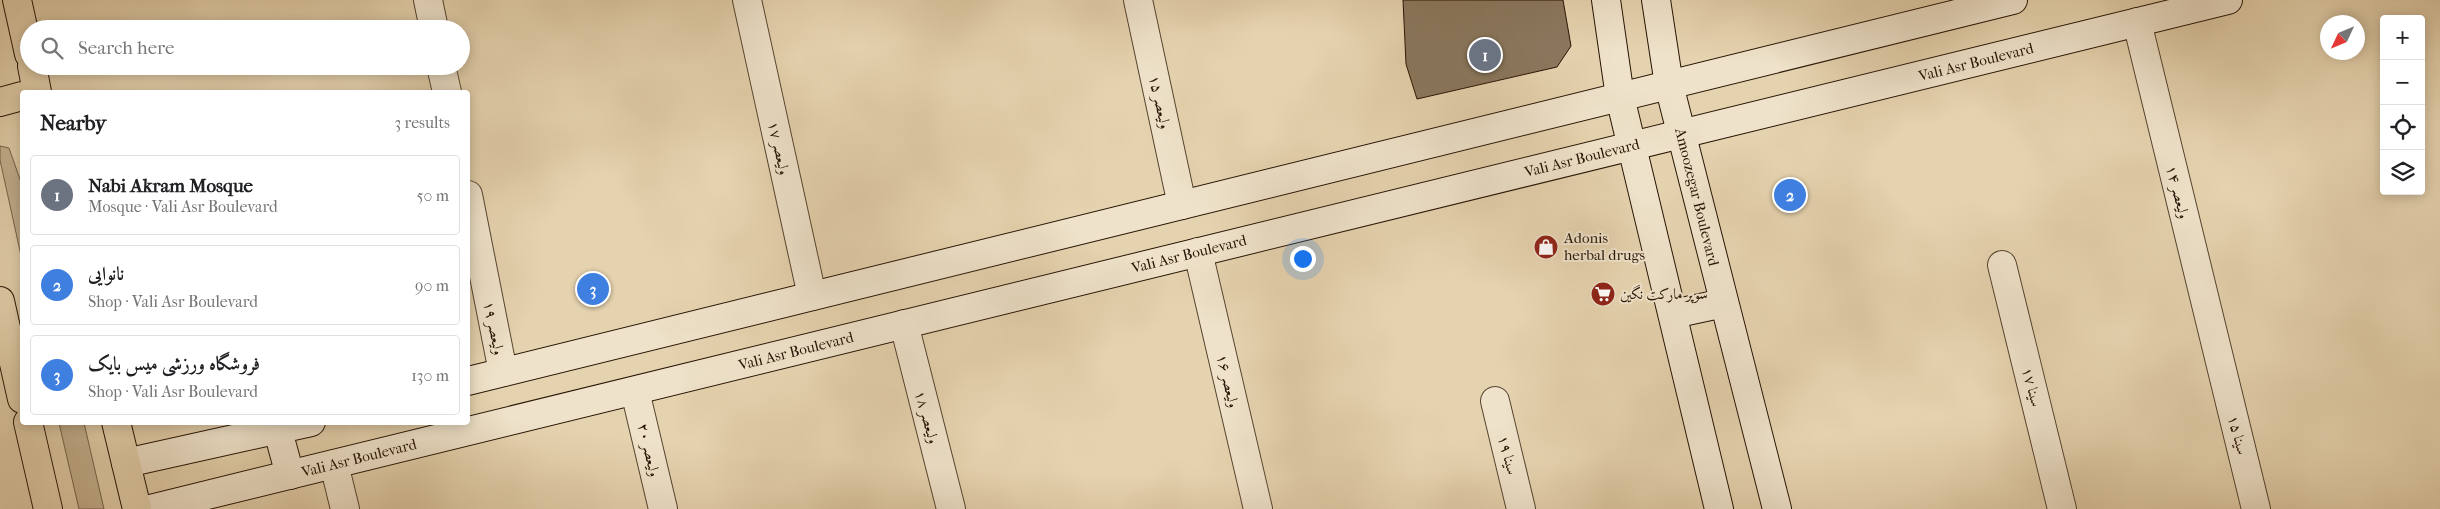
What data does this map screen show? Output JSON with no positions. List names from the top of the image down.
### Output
{
  "streets": {
    "main road": [
      "Vali Asr Boulevard",
      "ولیعصر ۱۵",
      "ولیعصر ۱۷",
      "ولیعصر ۱۴",
      "Amoozegar Boulevard",
      "ولیعصر ۱۹",
      "ولیعصر ۱۶",
      "سینا ۱۷",
      "ولیعصر ۱۸",
      "سینا ۱۵",
      "ولیعصر ۲۰",
      "سینا ۱۹"
    ]
  },
  "crossings": [
    ["Vali Asr Boulevard", "ولیعصر ۱۴"],
    ["Vali Asr Boulevard", "Amoozegar Boulevard"],
    ["Vali Asr Boulevard", "ولیعصر ۱۶"],
    ["Vali Asr Boulevard", "ولیعصر ۱۸"],
    ["Vali Asr Boulevard", "ولیعصر ۲۰"],
    ["ولیعصر ۱۴", "سینا ۱۵"]
  ],
  "places": {
    "shop": ["Adonis herbal drugs"],
    "supermarket": ["سوپر مارکت نگین"]
  },
  "north": "bottom left",
  "page": {
    "map_buttons": ["+", "−"],
    "search": "Search here",
    "pins": ["1", "2", "3"],
    "heading": ["Nearby", "3 results"],
    "list": [
      {
        "mark": "1",
        "name": "Nabi Akram Mosque",
        "note": "Mosque · Vali Asr Boulevard",
        "value": "50 m"
      },
      {
        "mark": "2",
        "name": "نانوایی",
        "note": "Shop · Vali Asr Boulevard",
        "value": "90 m"
      },
      {
        "mark": "3",
        "name": "فروشگاه ورزشی میس بایک",
        "note": "Shop · Vali Asr Boulevard",
        "value": "130 m"
      }
    ]
  }
}
